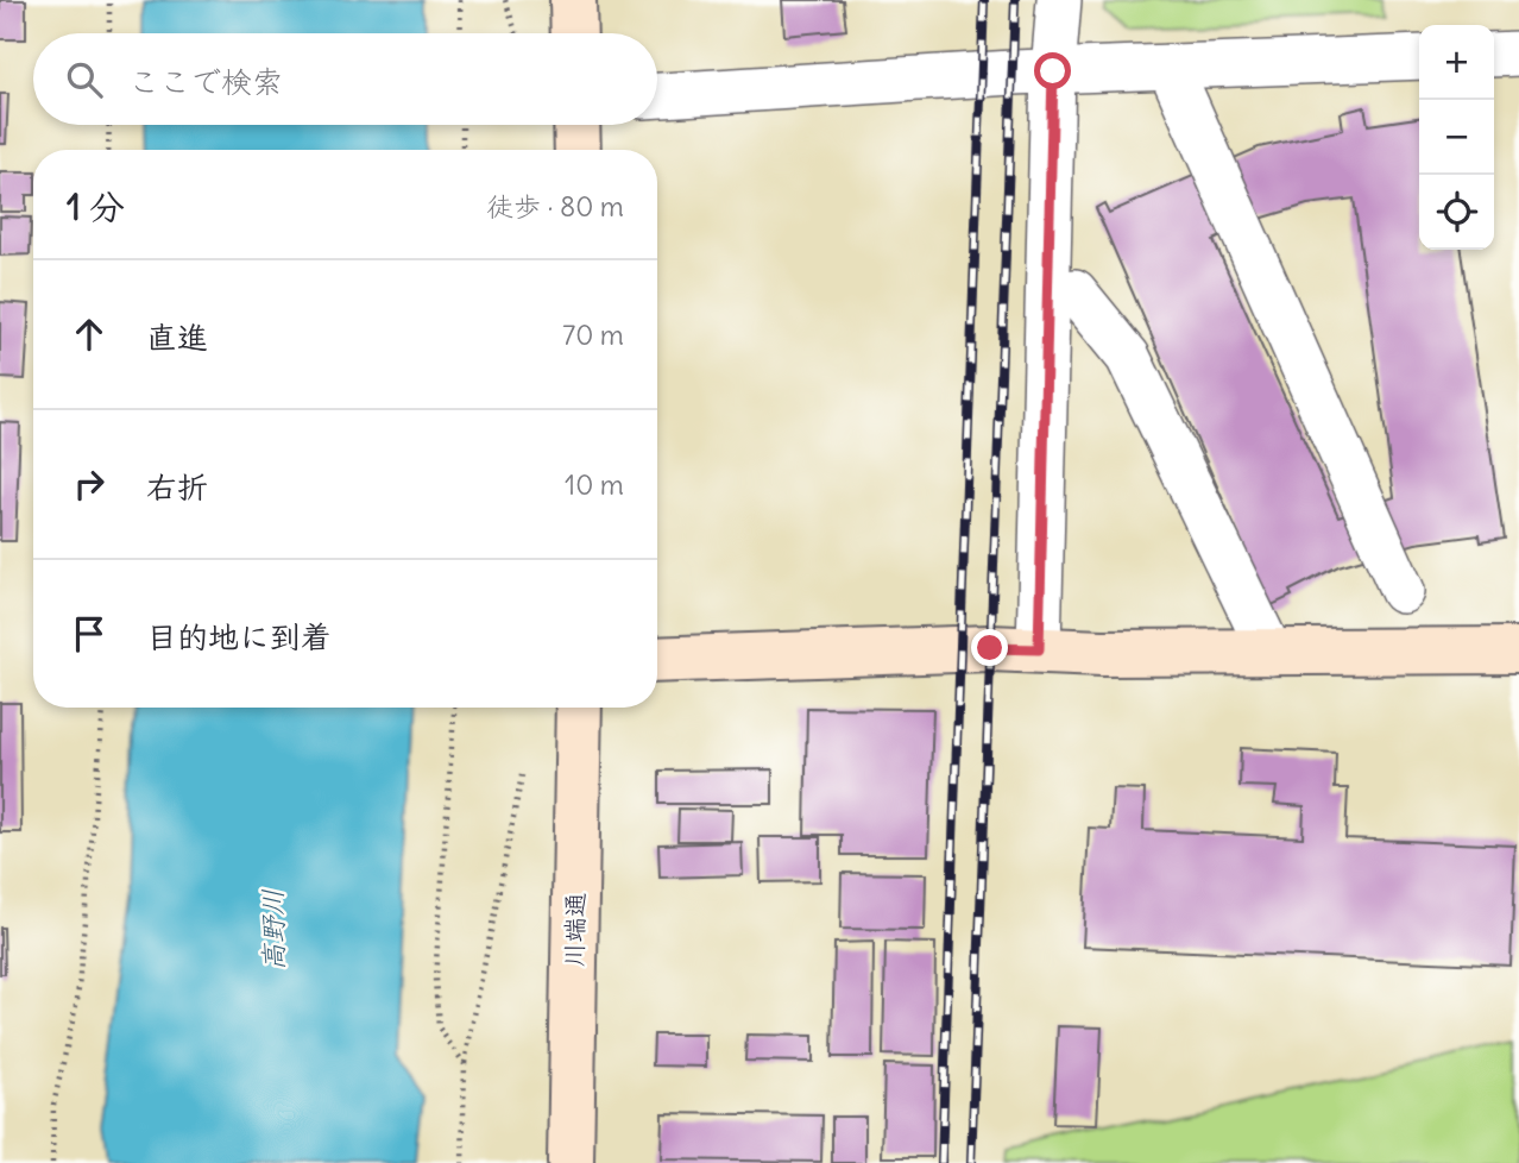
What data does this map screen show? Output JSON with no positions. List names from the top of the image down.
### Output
{
  "streets": {
    "street": ["川端通"]
  },
  "water": ["高野川"],
  "page": {
    "map_buttons": ["+", "−"],
    "search": "ここで検索",
    "heading": ["1 分", "徒歩 · 80 m"],
    "list": [
      ["直進", "70 m"],
      ["右折", "10 m"],
      "目的地に到着"
    ]
  }
}
